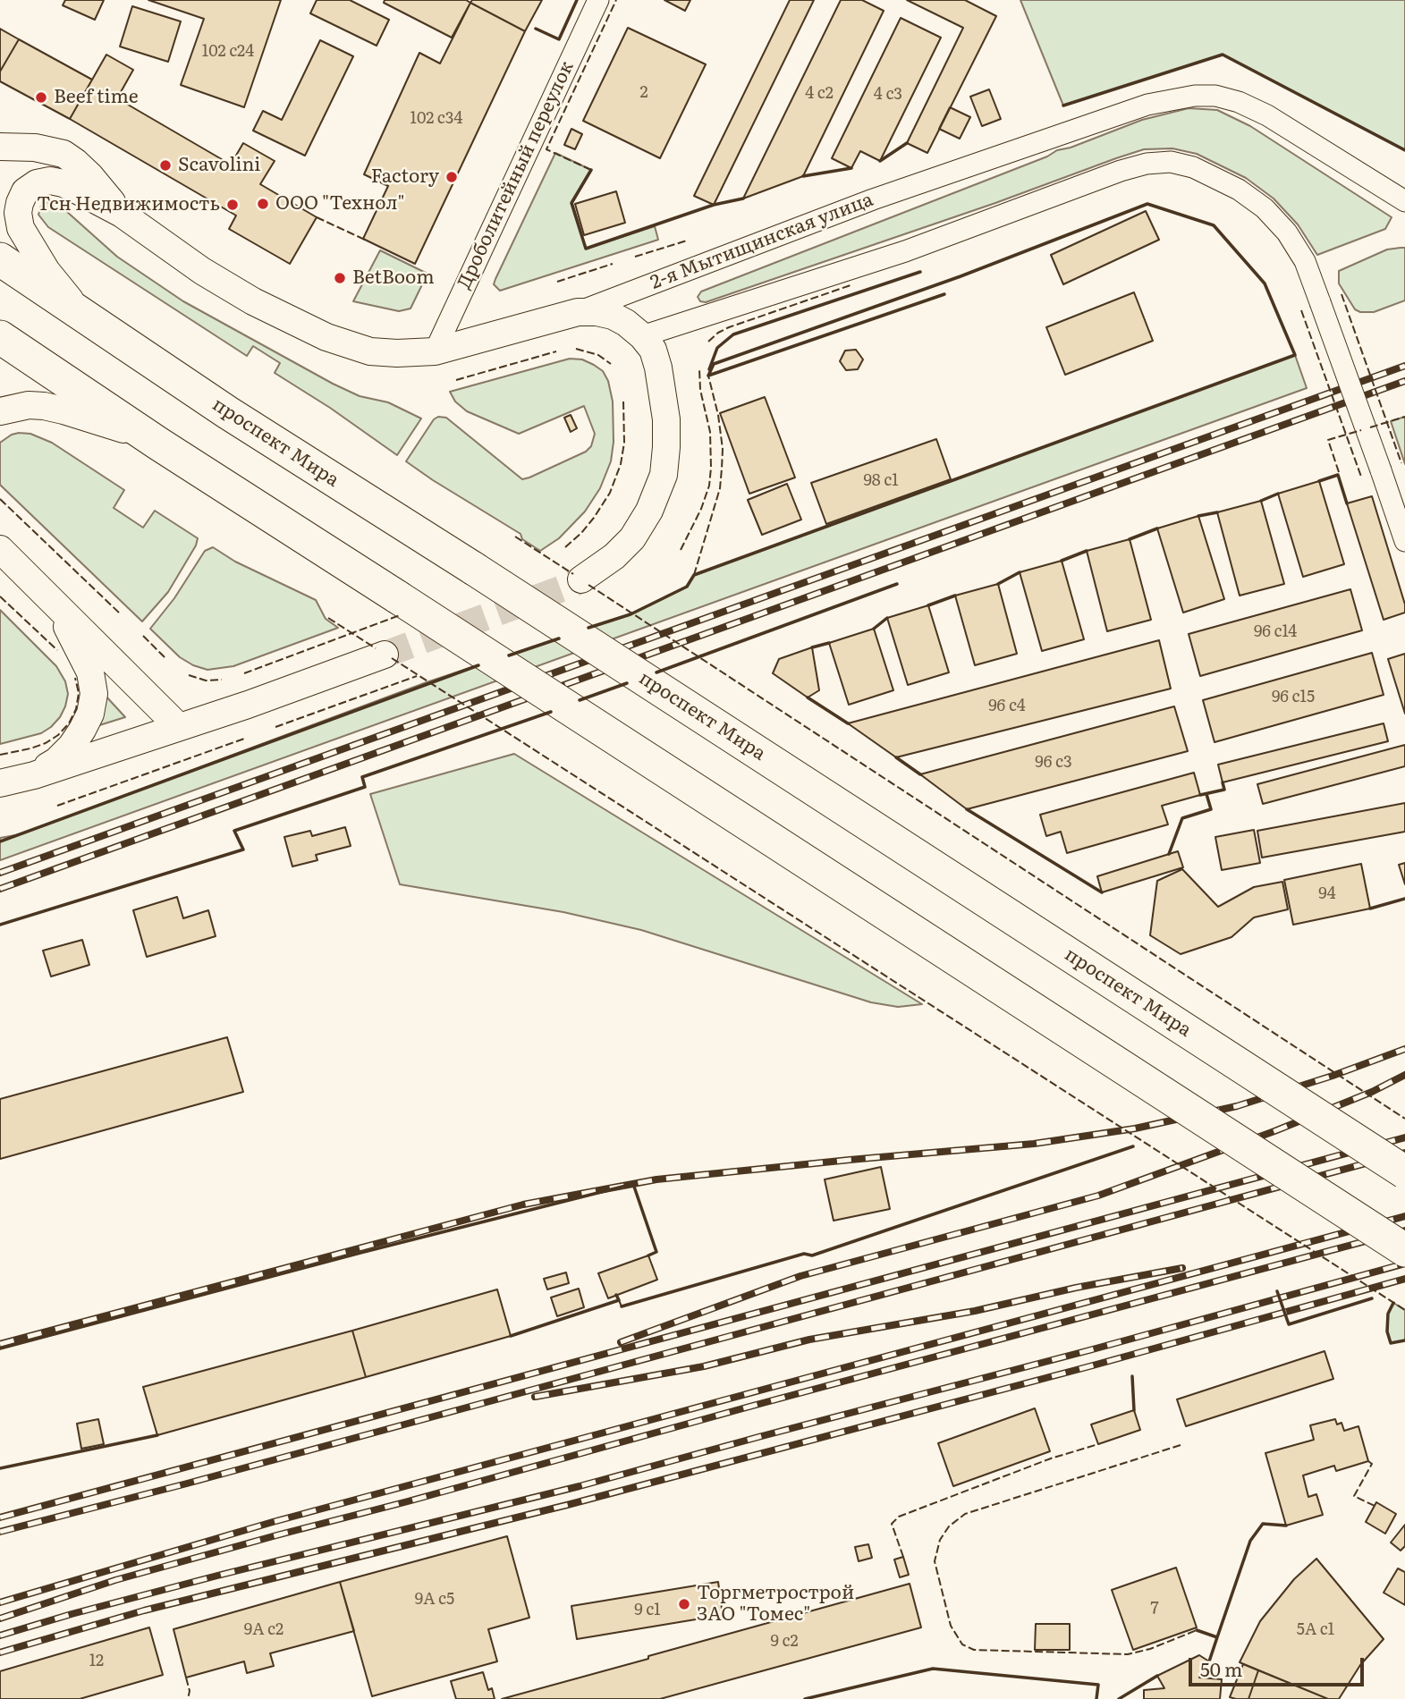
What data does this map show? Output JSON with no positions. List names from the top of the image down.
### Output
{
  "streets": {
    "main road": ["проспект Мира"],
    "street": ["Дроболитейный переулок", "2-я Мытищинская улица"]
  },
  "crossings": [
    ["Дроболитейный переулок", "2-я Мытищинская улица"],
    ["2-я Мытищинская улица", "проспект Мира"]
  ],
  "places": [
    "Beef time",
    "Scavolini",
    "Factory",
    "ООО \"Технол\"",
    "Тсн Недвижимость",
    "BetBoom",
    "Торгметрострой ЗАО \"Томес\""
  ],
  "house_numbers": [
    "102 с24",
    "2",
    "4 с2",
    "4 с3",
    "102 с34",
    "98 с1",
    "96 с14",
    "96 с15",
    "96 с4",
    "96 с3",
    "94",
    "9A c5",
    "7",
    "9 с1",
    "9А с2",
    "5А с1",
    "9 с2",
    "12"
  ],
  "scale_bar": "50 m"
}
